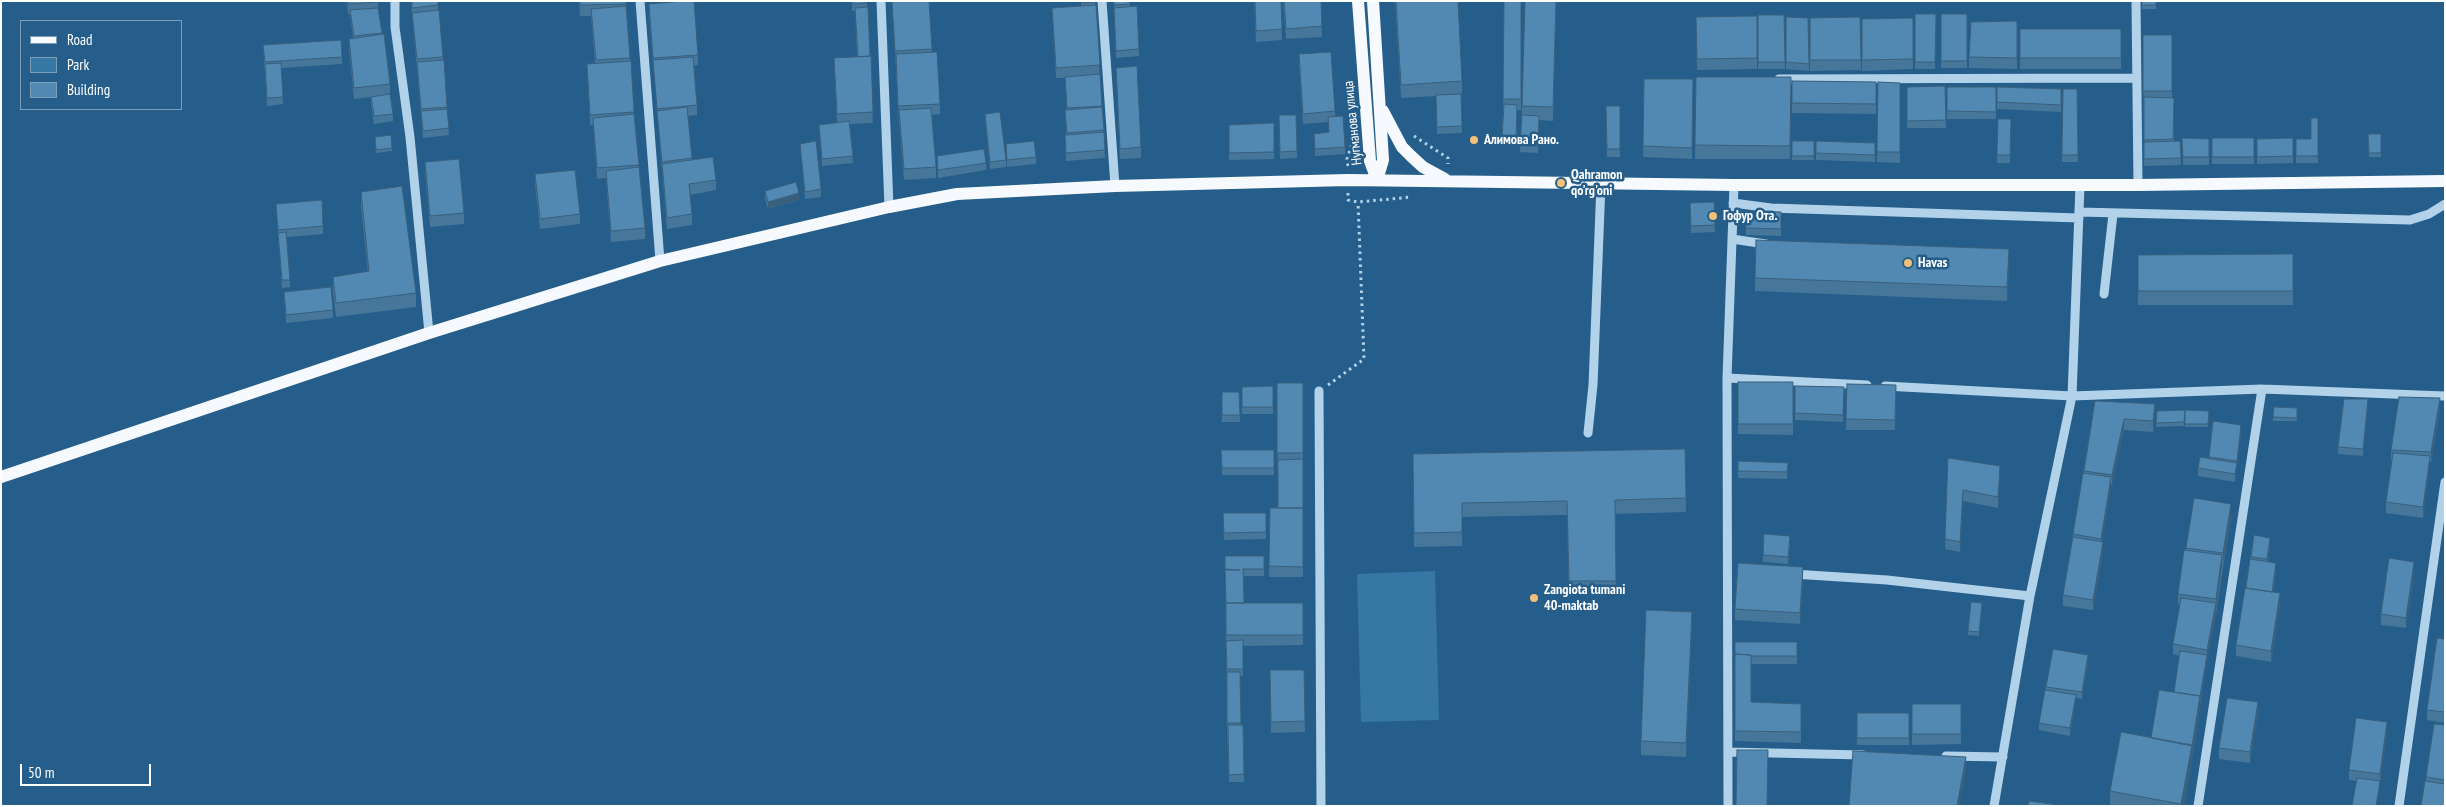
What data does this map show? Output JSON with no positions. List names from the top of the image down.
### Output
{
  "streets": {
    "main road": ["Нугманова улица"]
  },
  "places": [
    "Алимова Рано.",
    "Qahramon qo'rg'oni",
    "Гофур Ота.",
    "Havas",
    "Zangiota tumani 40-maktab"
  ],
  "legend": ["Road", "Park", "Building"],
  "scale_bar": "50 m"
}
